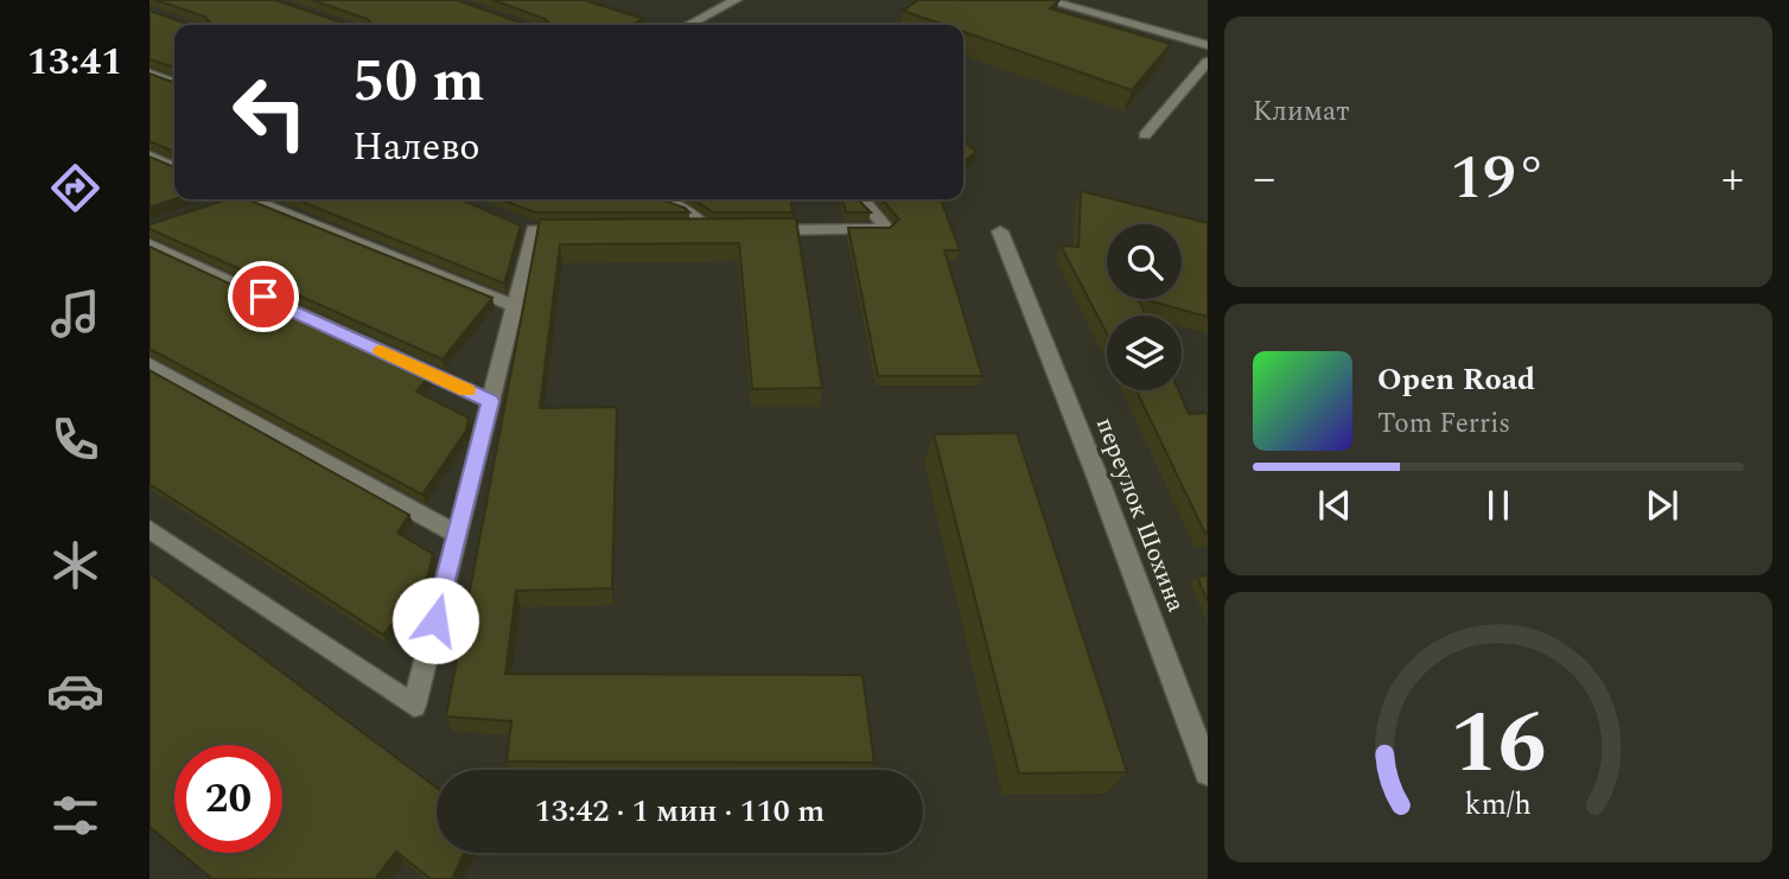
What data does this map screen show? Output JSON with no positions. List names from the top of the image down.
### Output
{
  "streets": {
    "street": ["переулок Шохина"]
  },
  "page": {
    "tabs": "13:41",
    "tile": "Климат",
    "turn": ["50 m", "Налево"],
    "heat": ["−", "19°", "+"],
    "song": ["Open Road", "Tom Ferris"],
    "limit": "20",
    "trip": "13:42 · 1 мин · 110 m",
    "gauge": ["16", "km/h"]
  }
}
